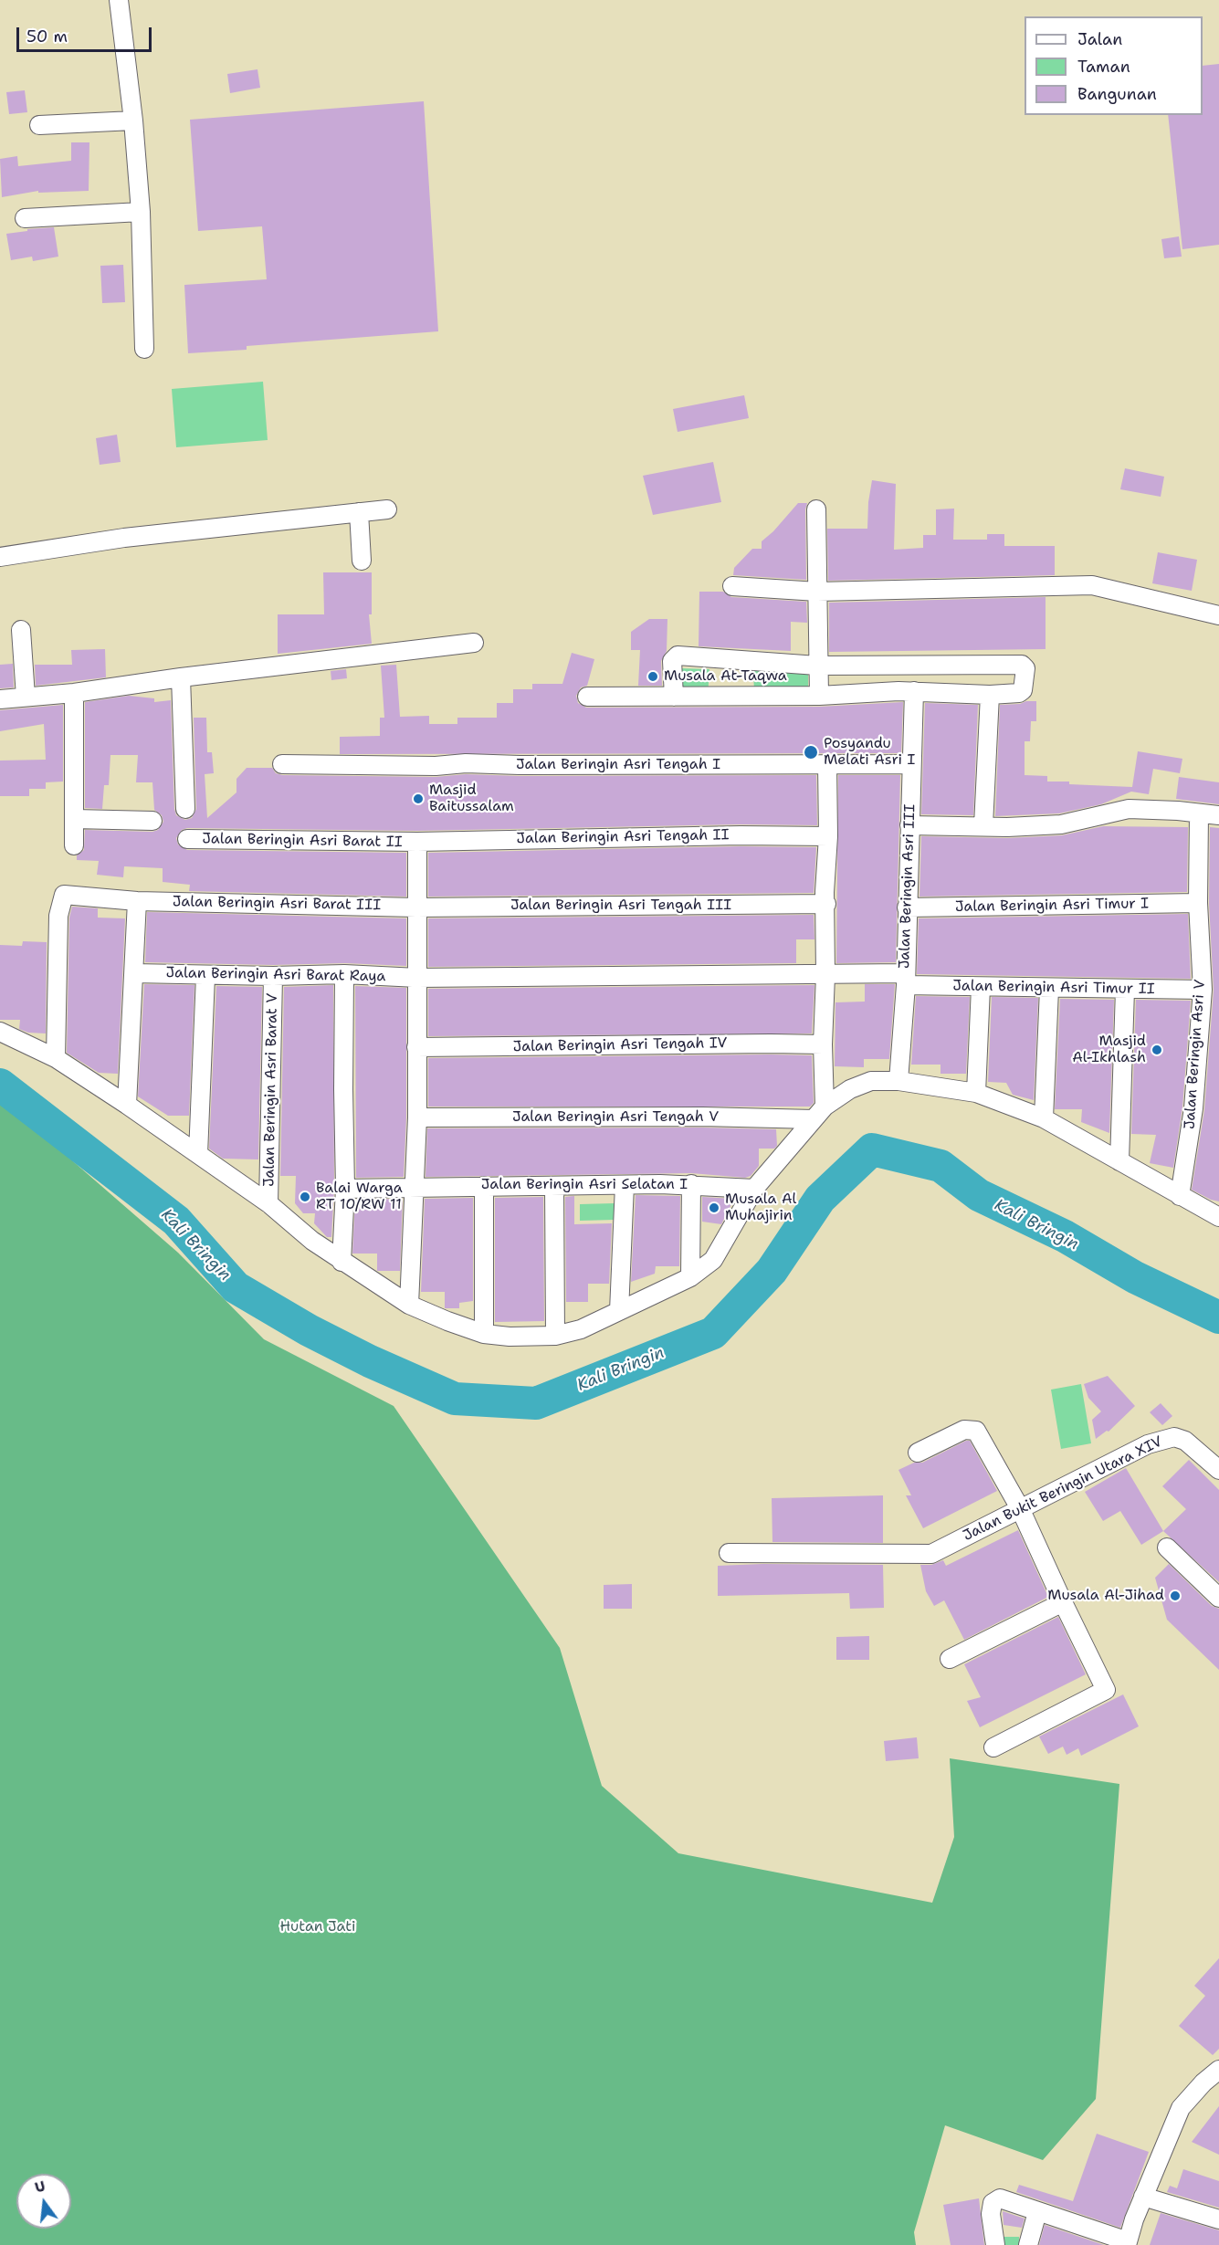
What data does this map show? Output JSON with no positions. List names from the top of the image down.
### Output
{
  "streets": {
    "street": [
      "Jalan Beringin Asri Tengah I",
      "Jalan Beringin Asri Tengah II",
      "Jalan Beringin Asri Barat II",
      "Jalan Beringin Asri III",
      "Jalan Beringin Asri Barat III",
      "Jalan Beringin Asri Tengah III",
      "Jalan Beringin Asri Timur I",
      "Jalan Beringin Asri Barat Raya",
      "Jalan Beringin Asri Timur II",
      "Jalan Beringin Asri Tengah IV",
      "Jalan Beringin Asri V",
      "Jalan Beringin Asri Barat V",
      "Jalan Beringin Asri Tengah V",
      "Jalan Beringin Asri Selatan I",
      "Jalan Bukit Beringin Utara XIV"
    ]
  },
  "crossings": [
    ["Jalan Beringin Asri Tengah I", "Jalan Beringin Asri III"],
    ["Jalan Beringin Asri Tengah II", "Jalan Beringin Asri Barat II"],
    ["Jalan Beringin Asri III", "Jalan Beringin Asri Timur I"],
    ["Jalan Beringin Asri III", "Jalan Beringin Asri Timur II"],
    ["Jalan Beringin Asri Barat III", "Jalan Beringin Asri Tengah III"],
    ["Jalan Beringin Asri Timur I", "Jalan Beringin Asri V"],
    ["Jalan Beringin Asri Barat Raya", "Jalan Beringin Asri Timur II"],
    ["Jalan Beringin Asri Barat Raya", "Jalan Beringin Asri Barat V"],
    ["Jalan Beringin Asri Timur II", "Jalan Beringin Asri V"]
  ],
  "water": ["Kali Bringin"],
  "parks": ["Hutan Jati"],
  "places": [
    "Musala At-Taqwa",
    "Posyandu Melati Asri I",
    "Masjid Baitussalam",
    "Masjid Al-Ikhlash",
    "Balai Warga RT 10/RW 11",
    "Musala Al Muhajirin",
    "Musala Al-Jihad"
  ],
  "legend": ["Jalan", "Taman", "Bangunan"],
  "scale_bar": "50 m",
  "north": "top"
}
